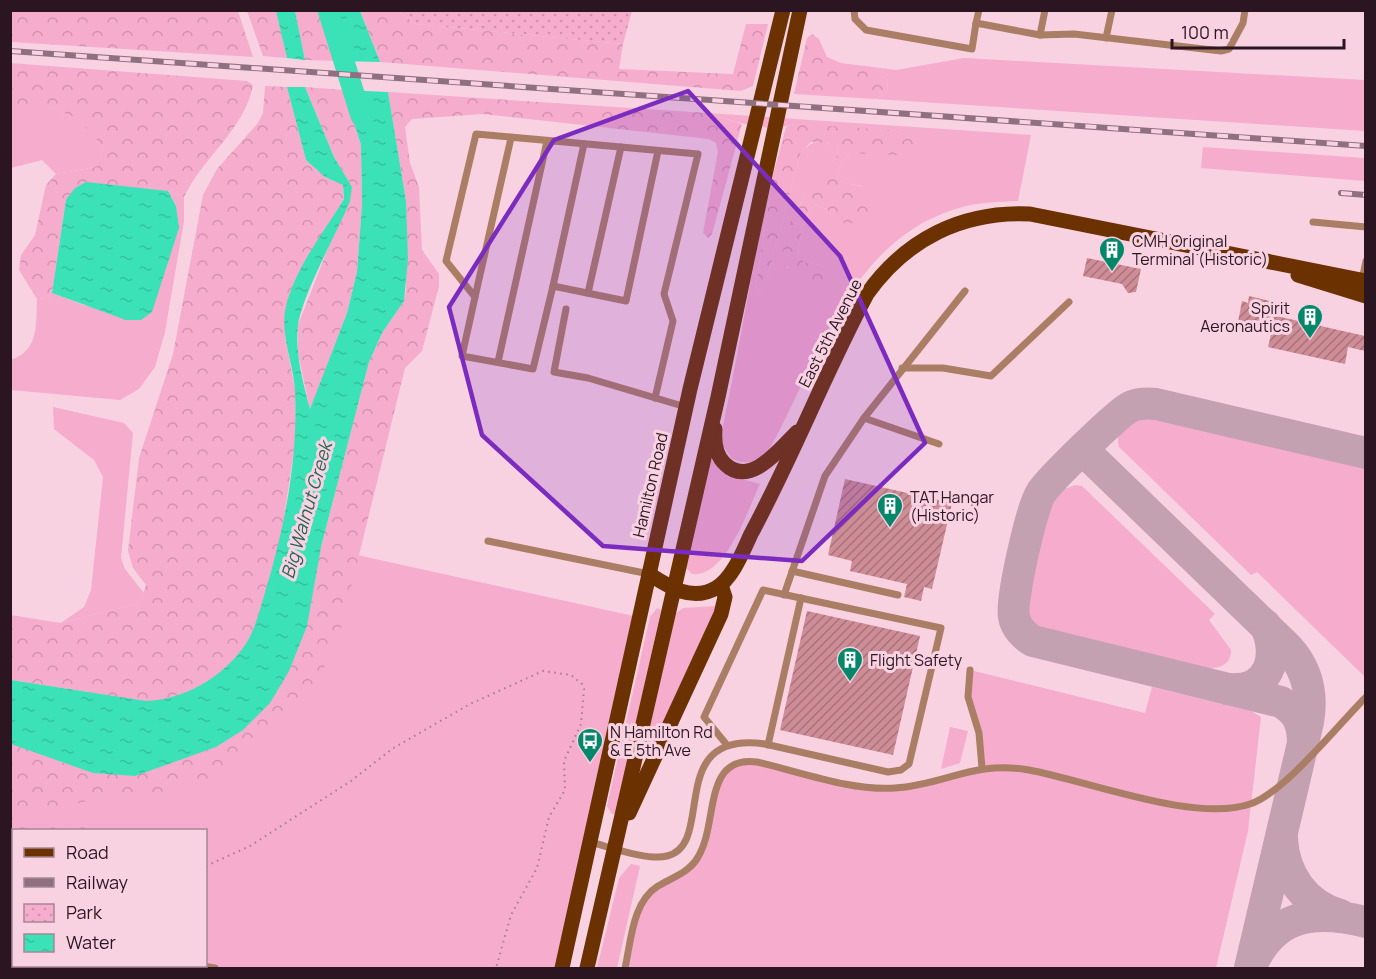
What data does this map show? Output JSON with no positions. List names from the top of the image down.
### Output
{
  "streets": {
    "main road": ["East 5th Avenue", "Hamilton Road"]
  },
  "water": ["Big Walnut Creek"],
  "places": {
    "building": [
      "CMH Original Terminal (Historic)",
      "Spirit Aeronautics",
      "TAT Hangar (Historic)",
      "Flight Safety"
    ],
    "bus stop": ["N Hamilton Rd & E 5th Ave"]
  },
  "legend": [
    "Road",
    "Railway",
    "Park",
    "Water"
  ],
  "scale_bar": "100 m"
}
